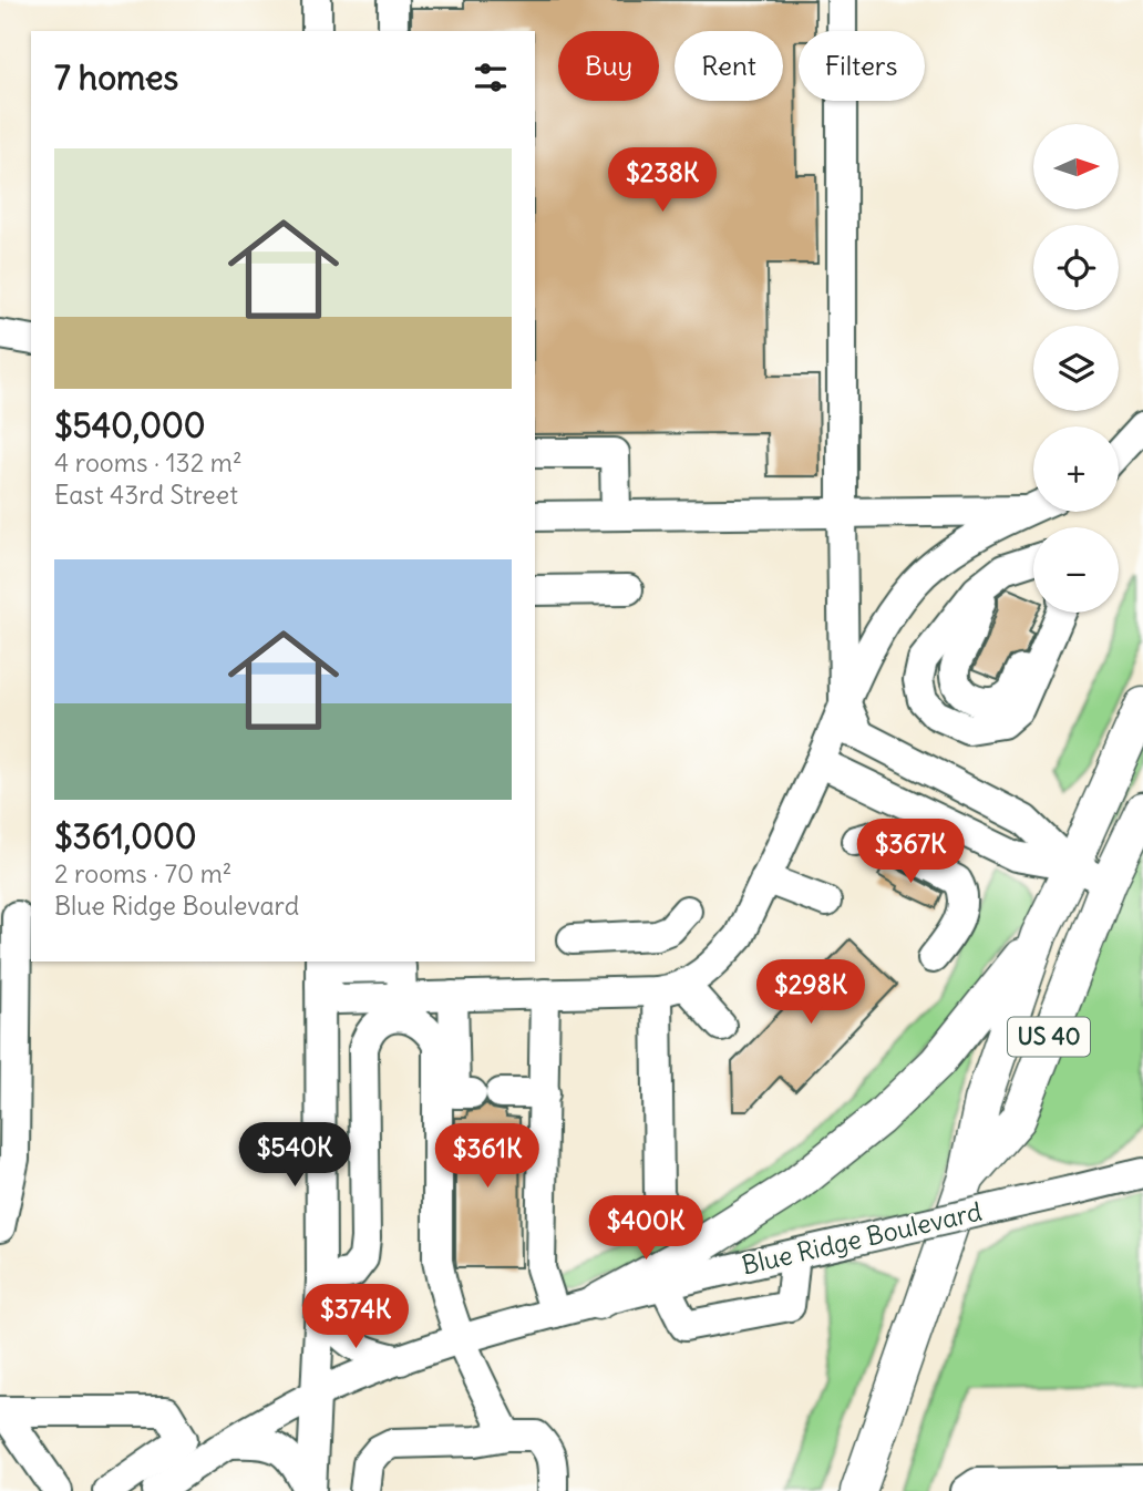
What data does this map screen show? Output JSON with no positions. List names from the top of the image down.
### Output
{
  "streets": {
    "main road": ["US 40"],
    "street": ["Blue Ridge Boulevard"]
  },
  "north": "right",
  "page": {
    "chip": ["Buy", "Rent", "Filters"],
    "heading": "7 homes",
    "map_buttons": ["+", "−"],
    "list": [
      {
        "name": "$540,000",
        "note": "4 rooms · 132 m² · East 43rd Street"
      },
      {
        "name": "$361,000",
        "note": "2 rooms · 70 m² · Blue Ridge Boulevard"
      }
    ],
    "price": [
      "$238K",
      "$367K",
      "$298K",
      "$540K",
      "$361K",
      "$400K",
      "$374K"
    ]
  }
}
